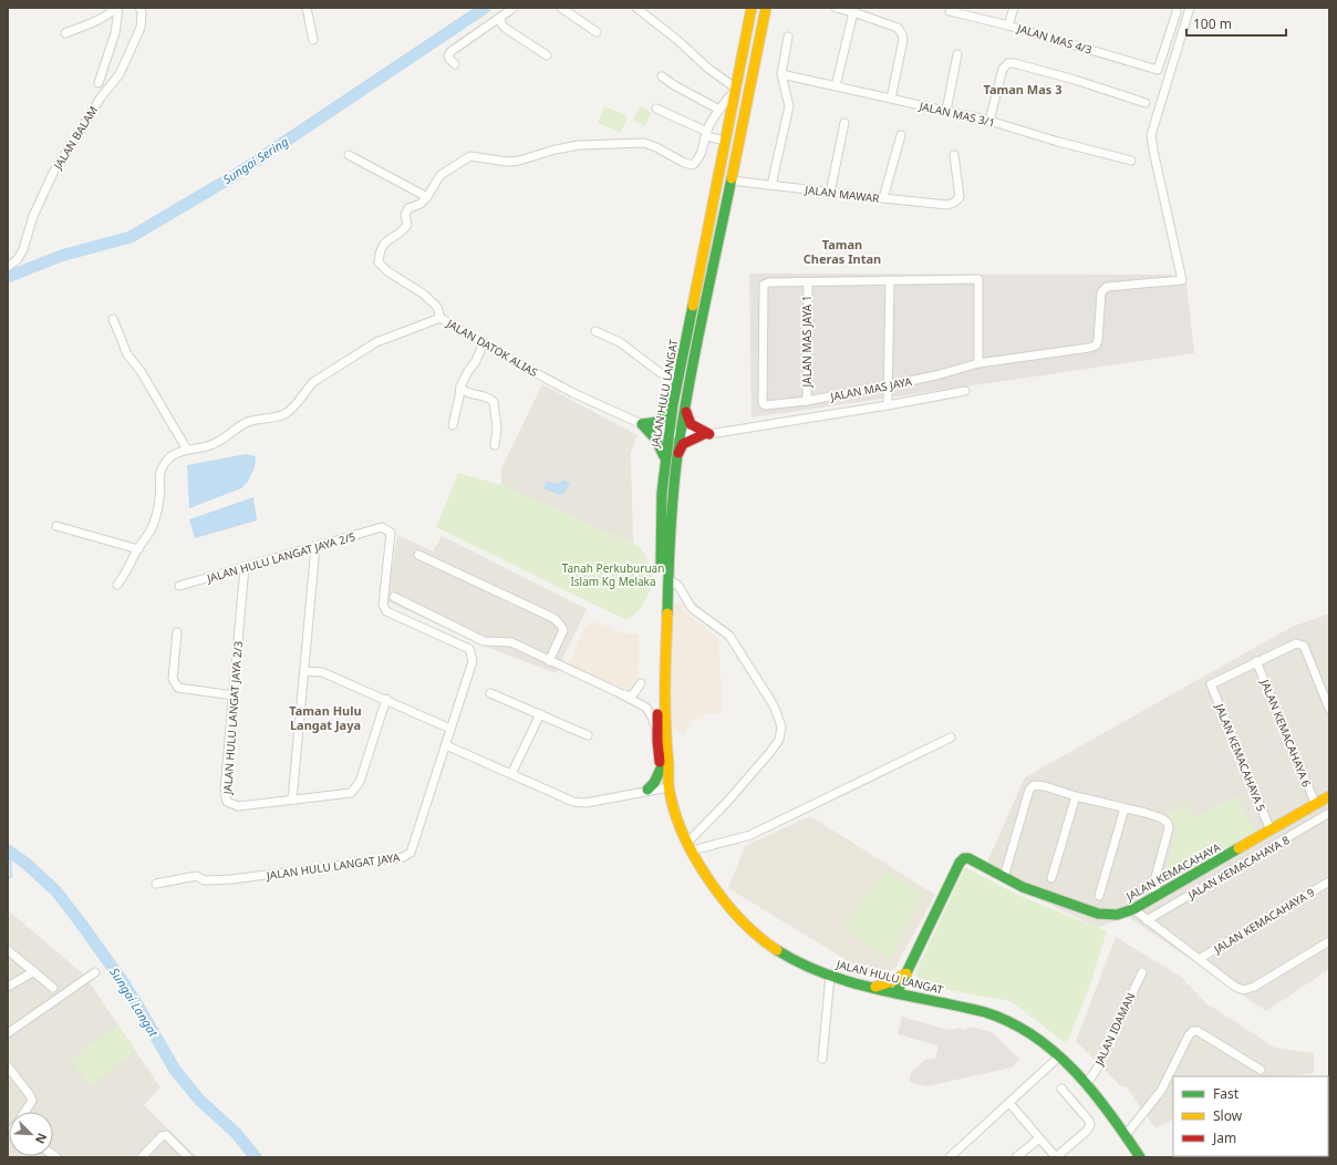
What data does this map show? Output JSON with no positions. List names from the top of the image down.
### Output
{
  "streets": {
    "main road": ["JALAN HULU LANGAT", "JALAN KEMACAHAYA"],
    "street": [
      "JALAN MAS 4/3",
      "JALAN MAS 3/1",
      "JALAN BALAM",
      "JALAN MAWAR",
      "JALAN MAS JAYA 1",
      "JALAN DATOK ALIAS",
      "JALAN MAS JAYA",
      "JALAN HULU LANGAT JAYA 2/5",
      "JALAN HULU LANGAT JAYA 2/3",
      "JALAN KEMACAHAYA 6",
      "JALAN KEMACAHAYA 5",
      "JALAN HULU LANGAT JAYA",
      "JALAN KEMACAHAYA 8",
      "JALAN KEMACAHAYA 9",
      "JALAN IDAMAN"
    ]
  },
  "crossings": [
    ["JALAN MAWAR", "JALAN HULU LANGAT"],
    ["JALAN MAS JAYA 1", "JALAN MAS JAYA"],
    ["JALAN DATOK ALIAS", "JALAN HULU LANGAT"],
    ["JALAN HULU LANGAT", "JALAN KEMACAHAYA"],
    ["JALAN HULU LANGAT", "JALAN IDAMAN"],
    ["JALAN HULU LANGAT JAYA 2/5", "JALAN HULU LANGAT JAYA 2/3"],
    ["JALAN HULU LANGAT JAYA 2/5", "JALAN HULU LANGAT JAYA"],
    ["JALAN KEMACAHAYA 6", "JALAN KEMACAHAYA 5"],
    ["JALAN KEMACAHAYA 6", "JALAN KEMACAHAYA"],
    ["JALAN KEMACAHAYA 5", "JALAN KEMACAHAYA"]
  ],
  "districts": ["Taman Mas 3", "Taman Cheras Intan", "Taman Hulu Langat Jaya"],
  "water": ["Sungai Sering", "Sungai Langat"],
  "parks": ["Tanah Perkuburuan Islam Kg Melaka"],
  "legend": ["Fast", "Slow", "Jam"],
  "scale_bar": "100 m",
  "north": "bottom right"
}
